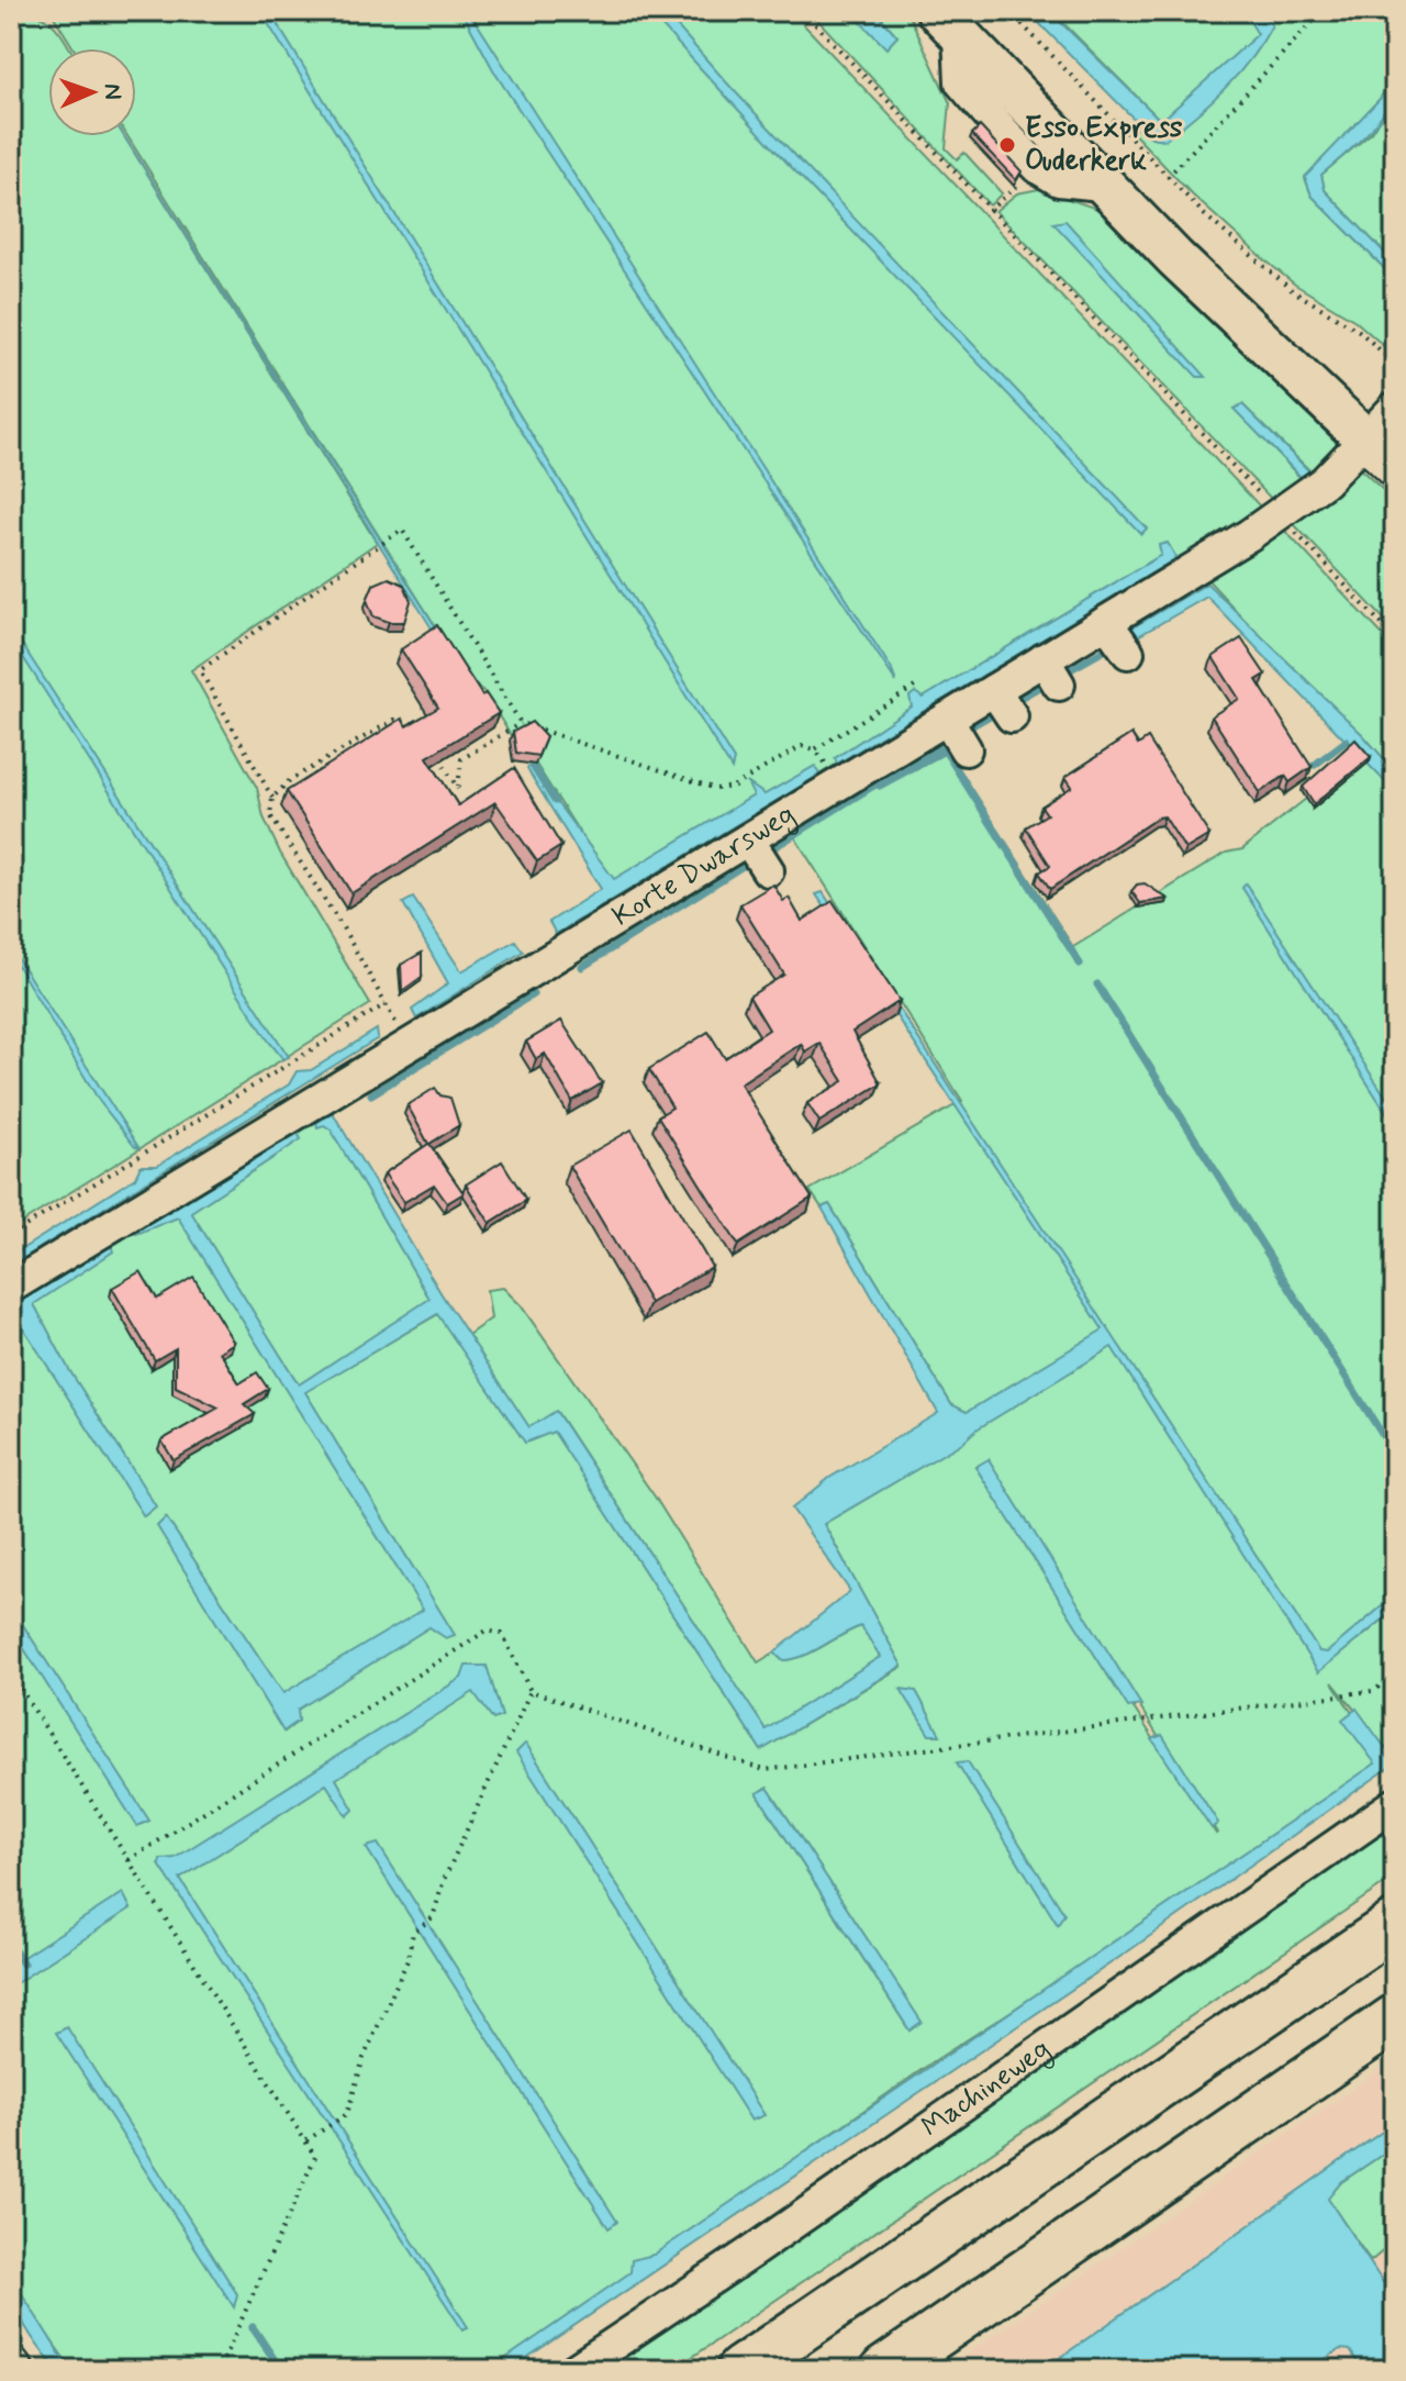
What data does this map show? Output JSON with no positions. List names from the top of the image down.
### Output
{
  "streets": {
    "street": ["Korte Dwarsweg", "Machineweg"]
  },
  "places": ["Esso Express Ouderkerk"],
  "north": "right"
}
